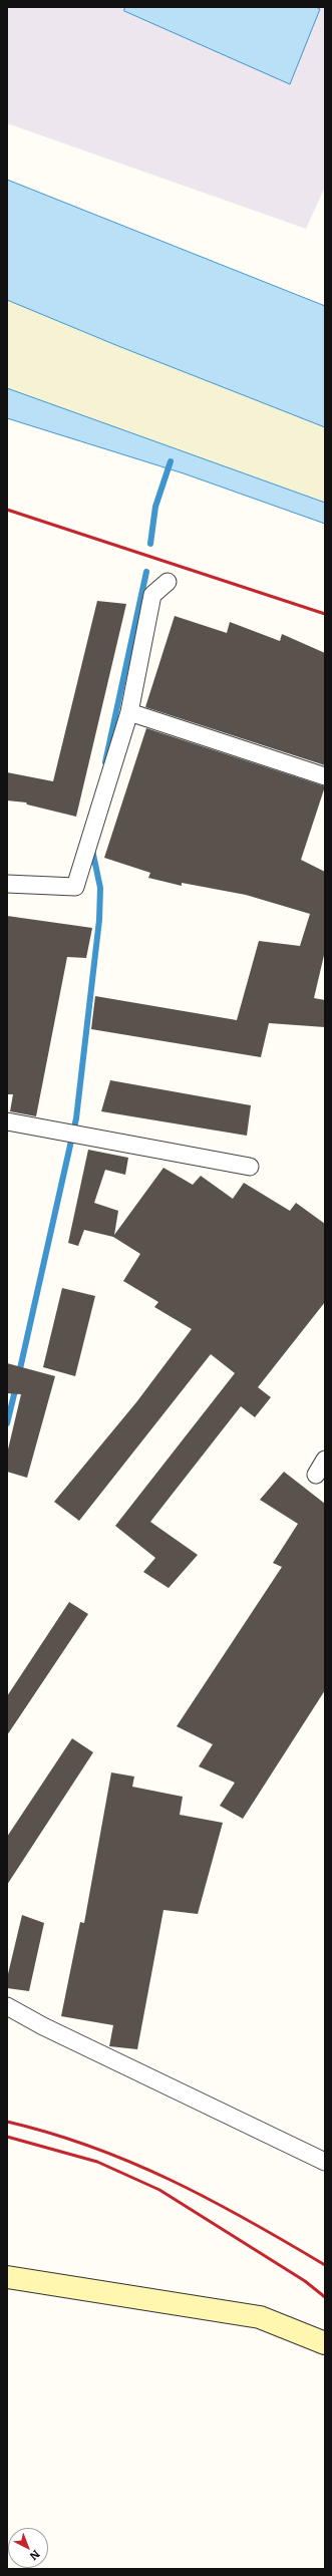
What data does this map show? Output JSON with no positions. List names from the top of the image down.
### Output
{
  "north": "bottom right"
}
